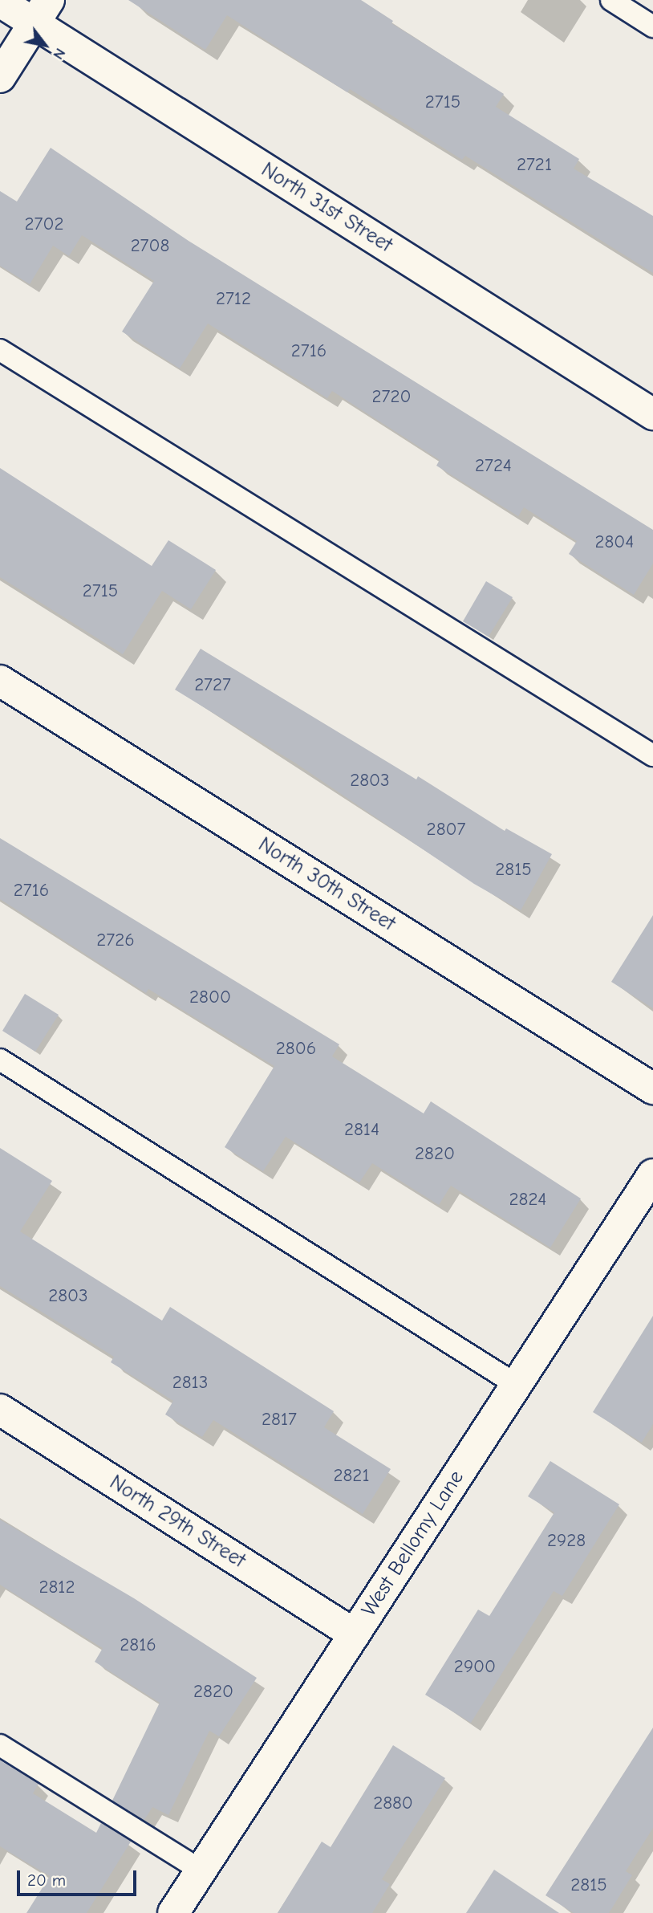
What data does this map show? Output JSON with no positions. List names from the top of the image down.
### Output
{
  "streets": {
    "street": [
      "North 31st Street",
      "North 30th Street",
      "North 29th Street",
      "West Bellomy Lane"
    ]
  },
  "crossings": [
    ["North 29th Street", "West Bellomy Lane"]
  ],
  "house_numbers": [
    "2715",
    "2721",
    "2702",
    "2708",
    "2712",
    "2716",
    "2720",
    "2724",
    "2804",
    "2715",
    "2727",
    "2803",
    "2807",
    "2815",
    "2716",
    "2726",
    "2800",
    "2806",
    "2814",
    "2820",
    "2824",
    "2803",
    "2813",
    "2817",
    "2821",
    "2928",
    "2812",
    "2816",
    "2900",
    "2820",
    "2880",
    "2815"
  ],
  "scale_bar": "20 m",
  "north": "bottom right"
}
